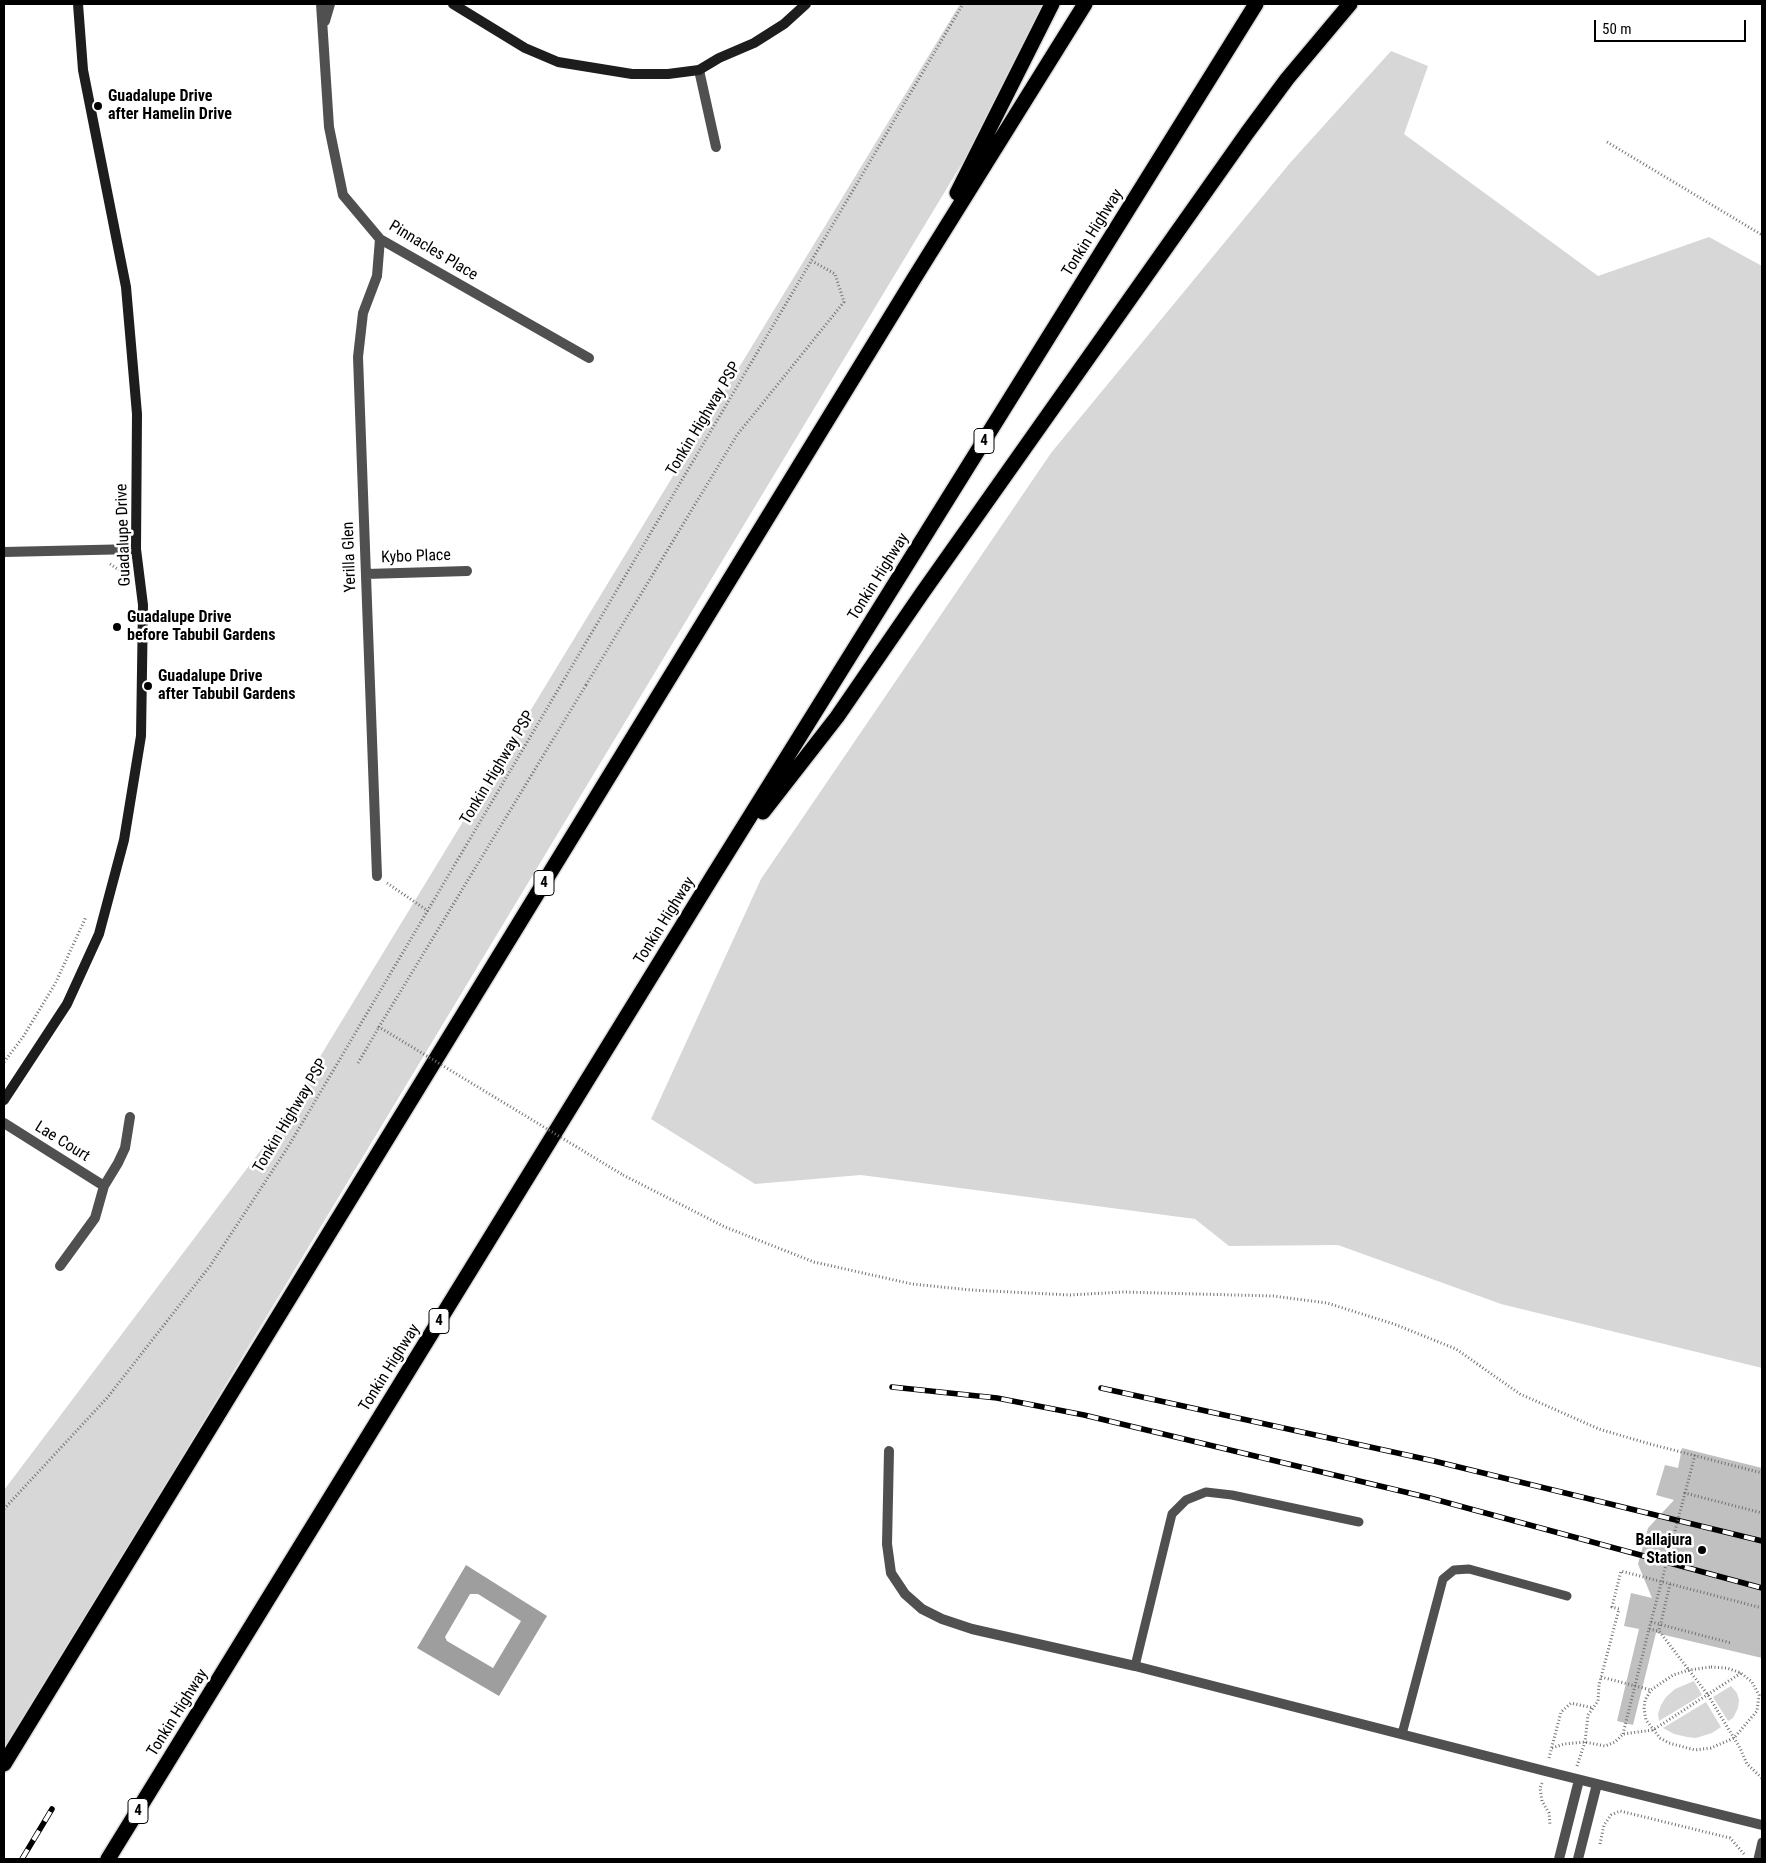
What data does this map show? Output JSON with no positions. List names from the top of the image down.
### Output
{
  "streets": {
    "highway": ["Tonkin Highway", "4"],
    "street": [
      "Pinnacles Place",
      "Guadalupe Drive",
      "Yerilla Glen",
      "Kybo Place",
      "Lae Court"
    ],
    "path": ["Tonkin Highway PSP"]
  },
  "crossings": [
    ["Pinnacles Place", "Yerilla Glen"],
    ["Yerilla Glen", "Kybo Place"]
  ],
  "places": [
    "Guadalupe Drive after Hamelin Drive",
    "Guadalupe Drive before Tabubil Gardens",
    "Guadalupe Drive after Tabubil Gardens",
    "Ballajura Station"
  ],
  "scale_bar": "50 m"
}
